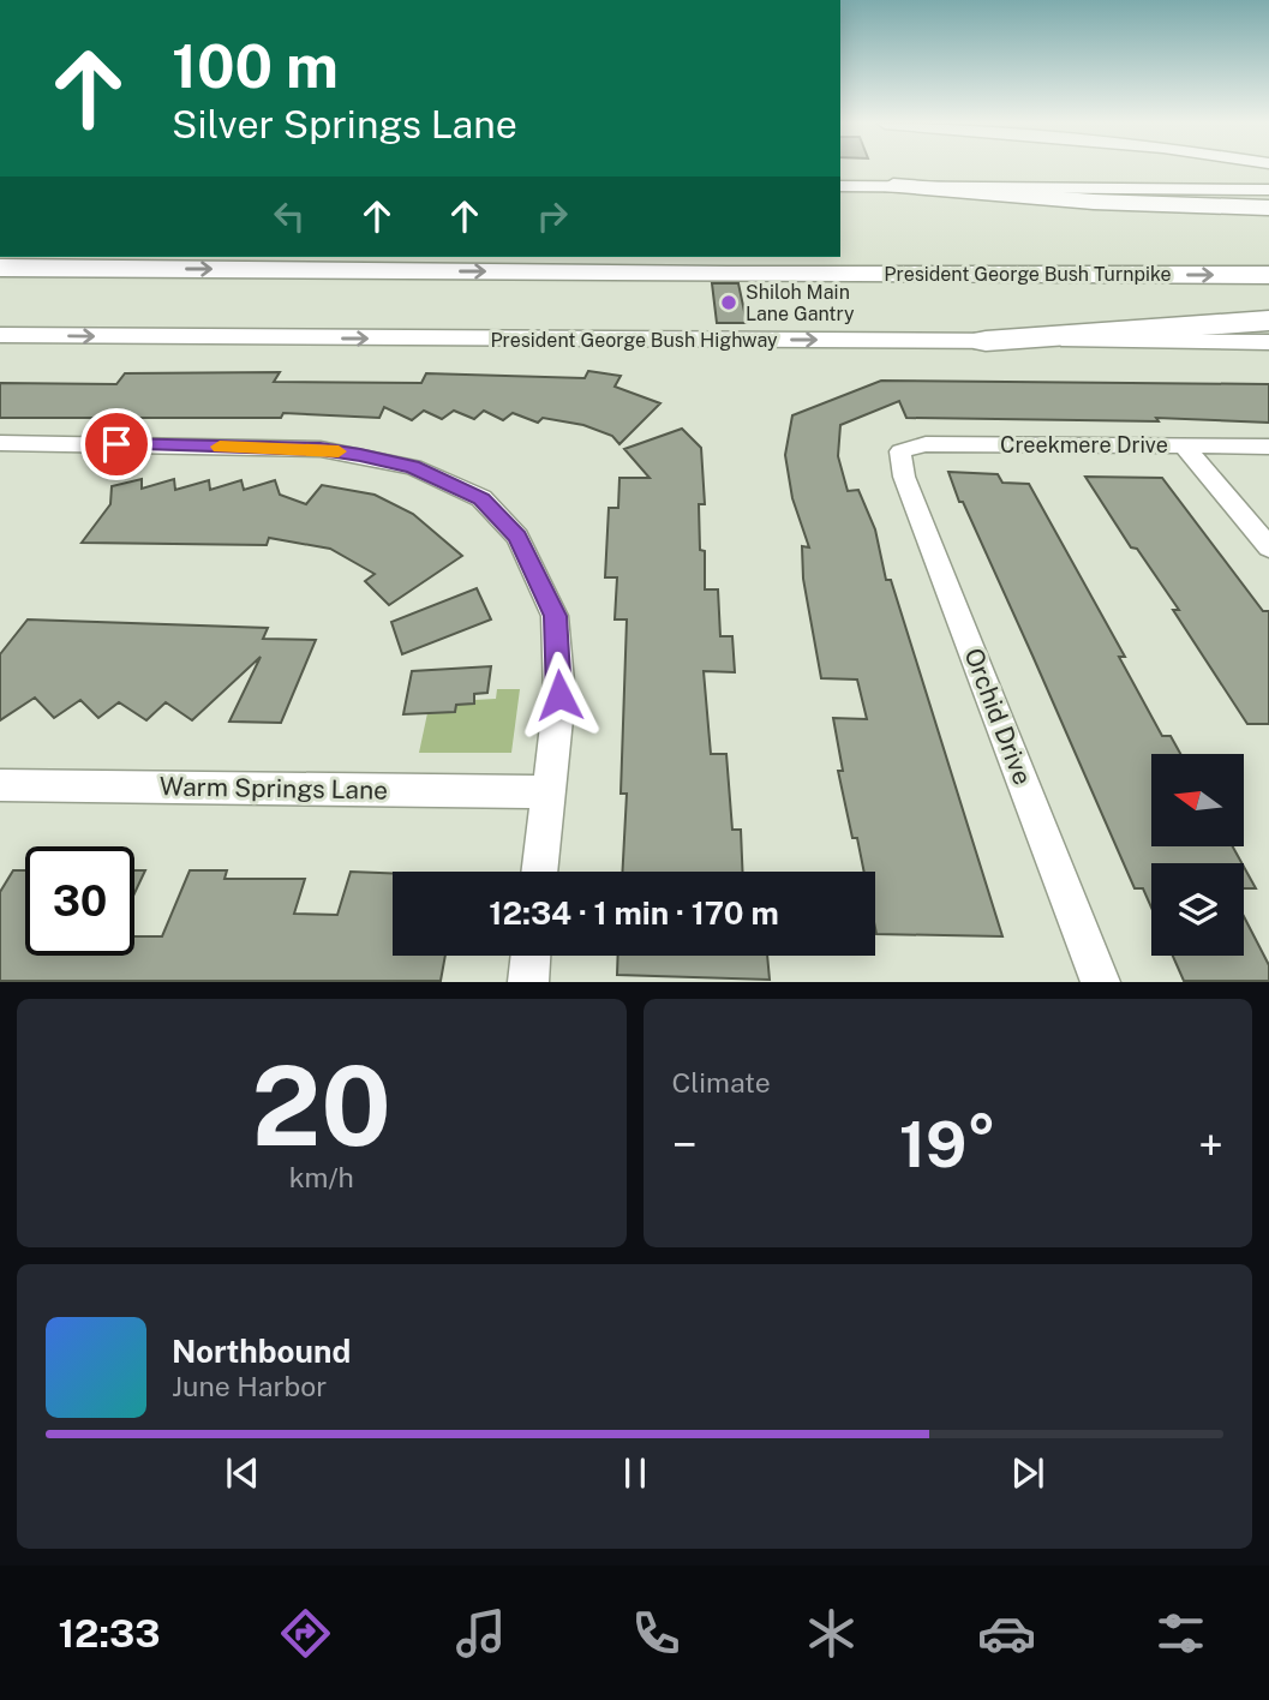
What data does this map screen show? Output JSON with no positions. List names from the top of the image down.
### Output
{
  "streets": {
    "highway": ["President George Bush Turnpike"],
    "main road": ["President George Bush Highway"],
    "street": ["Creekmere Drive", "Orchid Drive", "Warm Springs Lane"]
  },
  "crossings": [
    ["Creekmere Drive", "Orchid Drive"]
  ],
  "one_way": ["President George Bush Highway"],
  "places": ["Shiloh Main Lane Gantry"],
  "north": "left",
  "page": {
    "turn": ["100 m", "Silver Springs Lane"],
    "limit": "30",
    "trip": "12:34 · 1 min · 170 m",
    "tile": [
      ["20", "km/h"],
      "Climate"
    ],
    "heat": ["−", "19°", "+"],
    "song": ["Northbound", "June Harbor"],
    "tabs": "12:33"
  }
}
